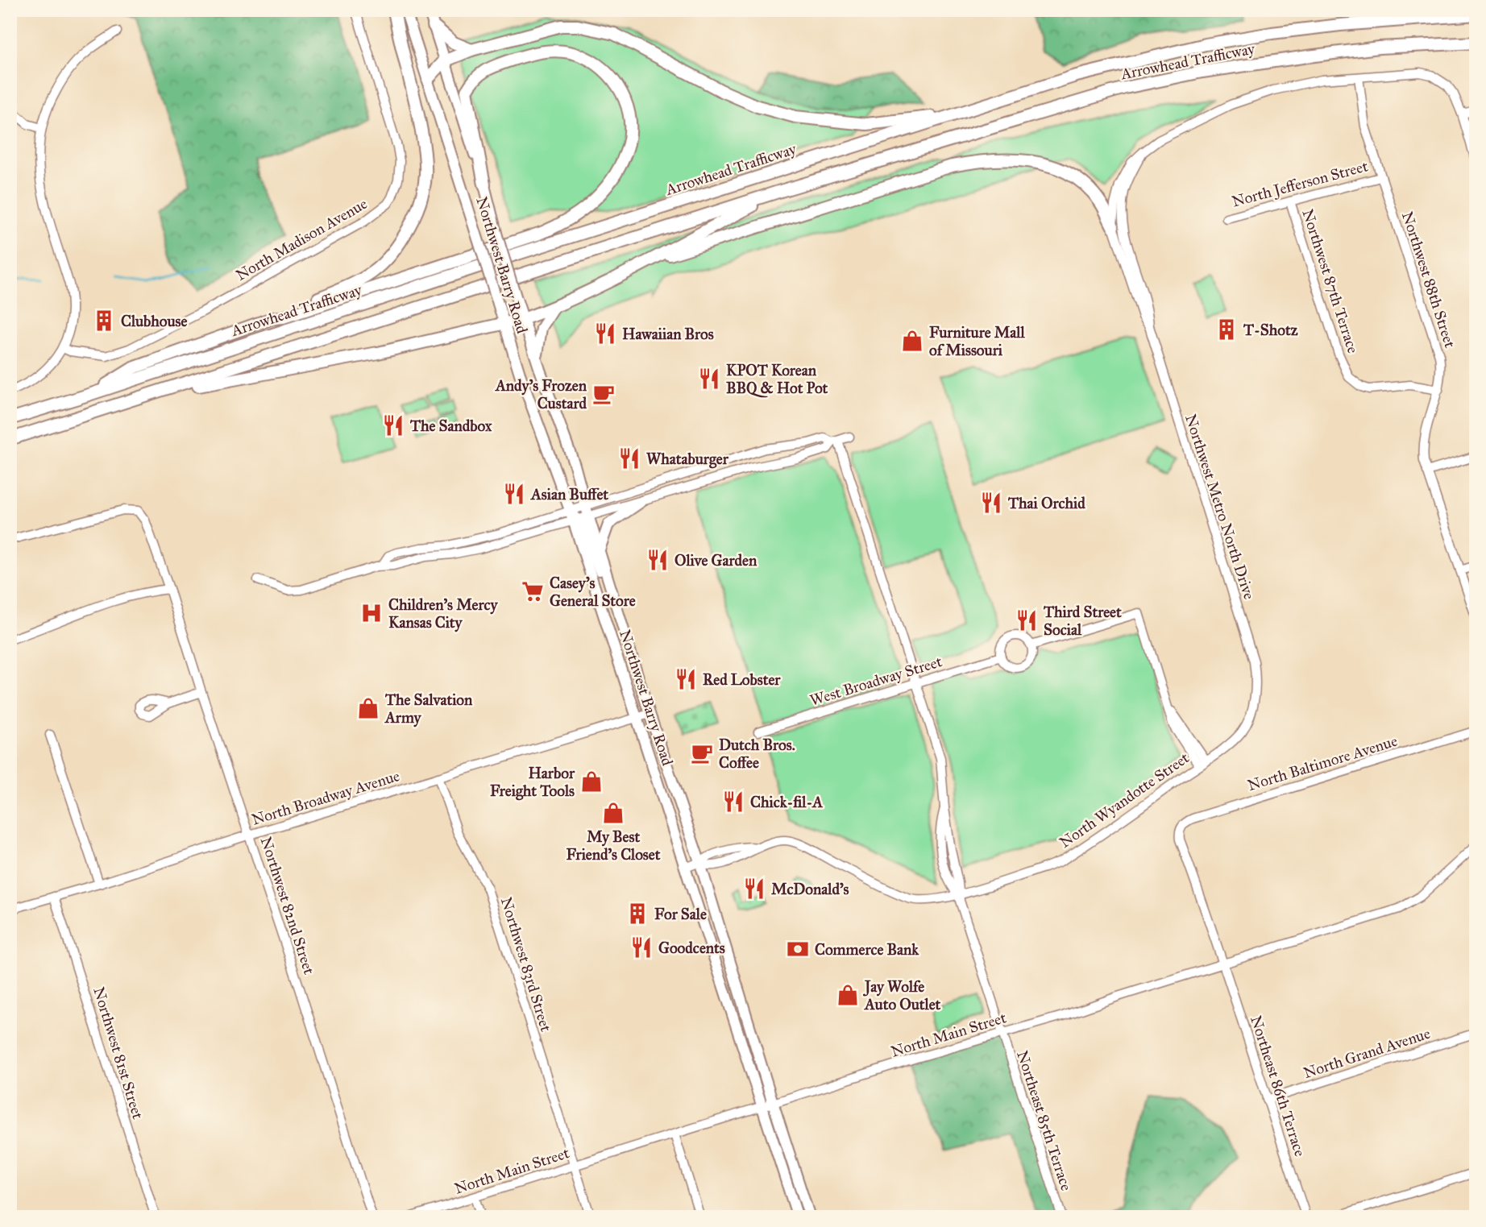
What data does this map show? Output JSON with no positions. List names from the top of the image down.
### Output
{
  "streets": {
    "highway": ["Arrowhead Trafficway"],
    "main road": ["Northwest Barry Road"],
    "street": [
      "North Jefferson Street",
      "North Madison Avenue",
      "Northwest 88th Street",
      "Northwest 87th Terrace",
      "Northwest Metro North Drive",
      "West Broadway Street",
      "North Baltimore Avenue",
      "North Broadway Avenue",
      "North Wyandotte Street",
      "Northwest 82nd Street",
      "Northwest 83rd Street",
      "North Main Street",
      "Northwest 81st Street",
      "North Grand Avenue",
      "Northeast 86th Terrace",
      "Northeast 85th Terrace"
    ]
  },
  "crossings": [
    ["North Jefferson Street", "Northwest 88th Street"],
    ["North Jefferson Street", "Northwest 87th Terrace"],
    ["Northwest Barry Road", "North Broadway Avenue"],
    ["Northwest Barry Road", "North Wyandotte Street"],
    ["Northwest Barry Road", "North Main Street"],
    ["Northwest 88th Street", "Northwest 87th Terrace"],
    ["Northwest Metro North Drive", "North Wyandotte Street"],
    ["West Broadway Street", "Northeast 85th Terrace"],
    ["North Baltimore Avenue", "Northeast 86th Terrace"],
    ["North Broadway Avenue", "Northwest 82nd Street"],
    ["North Broadway Avenue", "Northwest 83rd Street"],
    ["North Broadway Avenue", "Northwest 81st Street"],
    ["North Wyandotte Street", "Northeast 85th Terrace"],
    ["Northwest 83rd Street", "North Main Street"],
    ["North Main Street", "Northeast 86th Terrace"],
    ["North Main Street", "Northeast 85th Terrace"],
    ["North Grand Avenue", "Northeast 86th Terrace"]
  ],
  "places": {
    "building": ["Clubhouse", "T-Shotz", "For Sale"],
    "restaurant": [
      "Hawaiian Bros",
      "KPOT Korean BBQ & Hot Pot",
      "The Sandbox",
      "Whataburger",
      "Asian Buffet",
      "Thai Orchid",
      "Olive Garden",
      "Third Street Social",
      "Red Lobster",
      "Chick-fil-A",
      "McDonald's",
      "Goodcents"
    ],
    "shop": [
      "Furniture Mall of Missouri",
      "The Salvation Army",
      "Harbor Freight Tools",
      "My Best Friend's Closet",
      "Jay Wolfe Auto Outlet"
    ],
    "cafe": ["Andy's Frozen Custard", "Dutch Bros. Coffee"],
    "supermarket": ["Casey's General Store"],
    "hospital": ["Children's Mercy Kansas City"],
    "bank": ["Commerce Bank"]
  }
}
